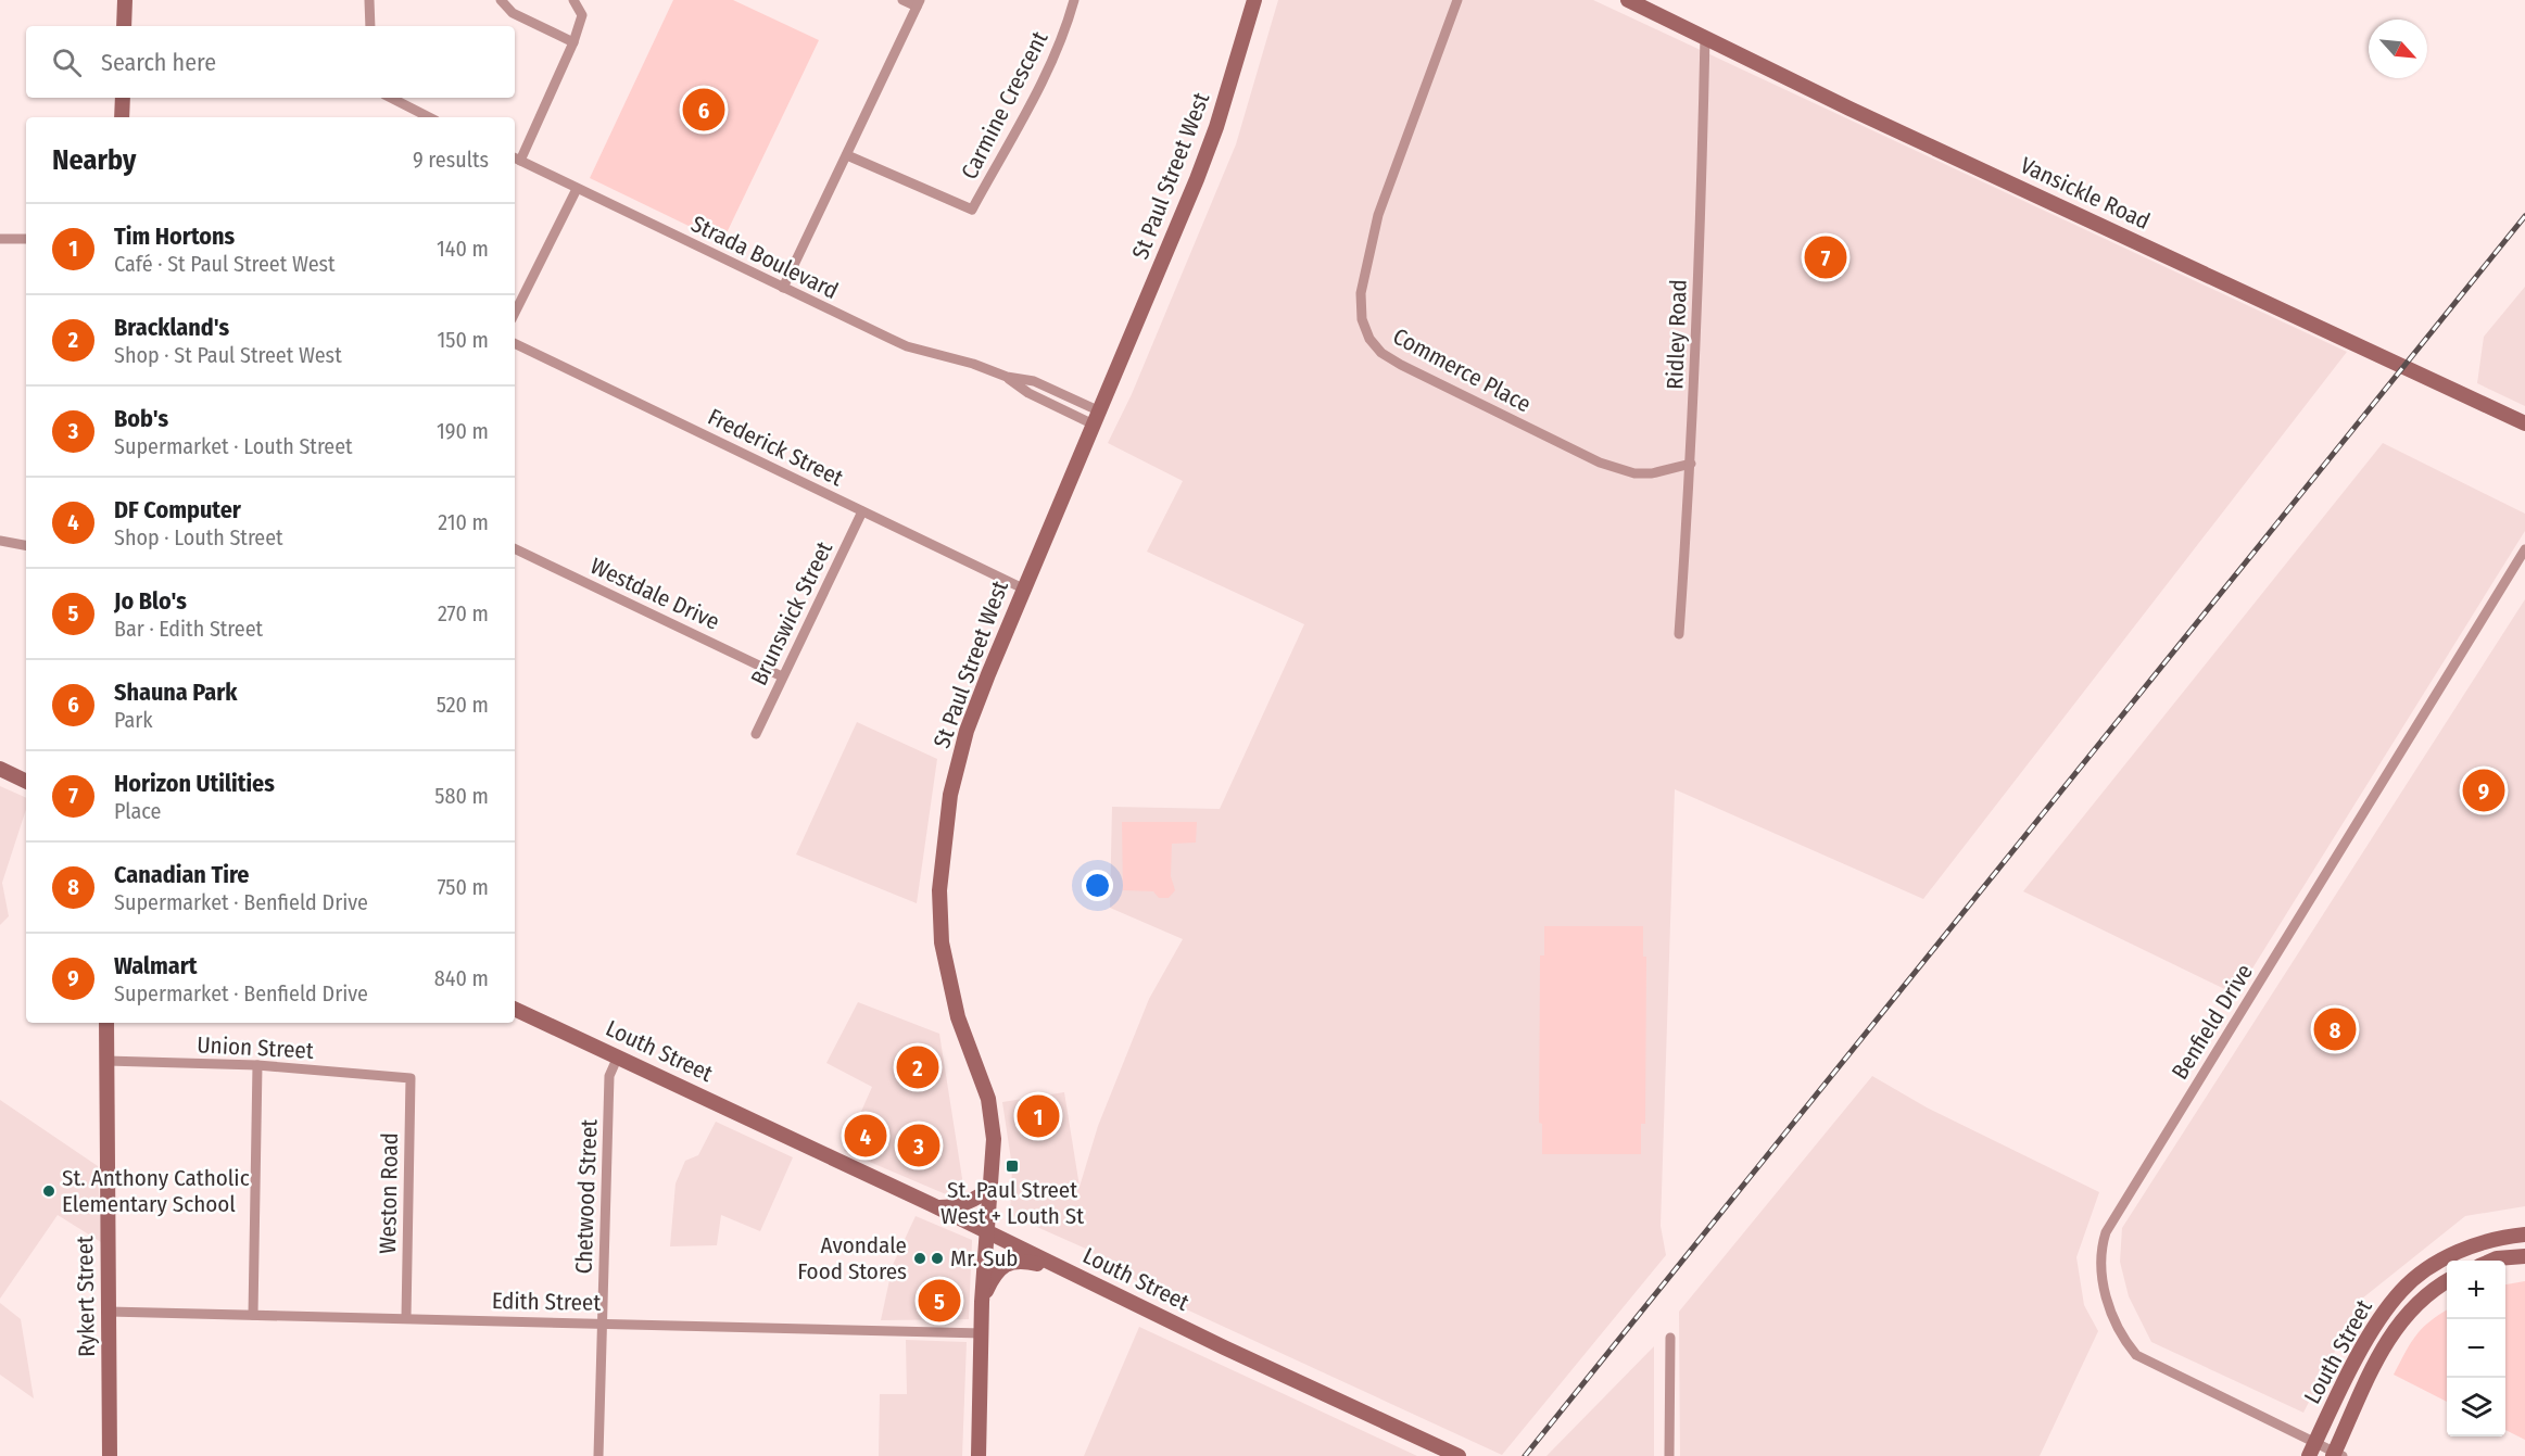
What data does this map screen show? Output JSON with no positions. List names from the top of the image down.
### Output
{
  "streets": {
    "main road": [
      "St Paul Street West",
      "Vansickle Road",
      "Louth Street",
      "Rykert Street"
    ],
    "street": [
      "Carmine Crescent",
      "Strada Boulevard",
      "Ridley Road",
      "Commerce Place",
      "Frederick Street",
      "Westdale Drive",
      "Brunswick Street",
      "Benfield Drive",
      "Union Street",
      "Weston Road",
      "Chetwood Street",
      "Edith Street"
    ]
  },
  "crossings": [
    ["St Paul Street West", "Strada Boulevard"],
    ["St Paul Street West", "Frederick Street"],
    ["St Paul Street West", "Louth Street"],
    ["St Paul Street West", "Edith Street"],
    ["Vansickle Road", "Ridley Road"],
    ["Ridley Road", "Commerce Place"],
    ["Frederick Street", "Brunswick Street"],
    ["Westdale Drive", "Brunswick Street"],
    ["Benfield Drive", "Louth Street"],
    ["Union Street", "Weston Road"],
    ["Union Street", "Rykert Street"],
    ["Louth Street", "Chetwood Street"],
    ["Weston Road", "Edith Street"],
    ["Chetwood Street", "Edith Street"],
    ["Rykert Street", "Edith Street"]
  ],
  "places": {
    "transit": ["St. Paul Street West + Louth St"],
    "other": ["St. Anthony Catholic Elementary School", "Avondale Food Stores", "Mr. Sub"]
  },
  "north": "bottom right",
  "page": {
    "search": "Search here",
    "pins": [
      "6",
      "7",
      "9",
      "8",
      "2",
      "1",
      "4",
      "3",
      "5"
    ],
    "heading": ["Nearby", "9 results"],
    "list": [
      {
        "mark": "1",
        "name": "Tim Hortons",
        "note": "Café · St Paul Street West",
        "value": "140 m"
      },
      {
        "mark": "2",
        "name": "Brackland's",
        "note": "Shop · St Paul Street West",
        "value": "150 m"
      },
      {
        "mark": "3",
        "name": "Bob's",
        "note": "Supermarket · Louth Street",
        "value": "190 m"
      },
      {
        "mark": "4",
        "name": "DF Computer",
        "note": "Shop · Louth Street",
        "value": "210 m"
      },
      {
        "mark": "5",
        "name": "Jo Blo's",
        "note": "Bar · Edith Street",
        "value": "270 m"
      },
      {
        "mark": "6",
        "name": "Shauna Park",
        "note": "Park",
        "value": "520 m"
      },
      {
        "mark": "7",
        "name": "Horizon Utilities",
        "note": "Place",
        "value": "580 m"
      },
      {
        "mark": "8",
        "name": "Canadian Tire",
        "note": "Supermarket · Benfield Drive",
        "value": "750 m"
      },
      {
        "mark": "9",
        "name": "Walmart",
        "note": "Supermarket · Benfield Drive",
        "value": "840 m"
      }
    ],
    "map_buttons": ["+", "−"]
  }
}
